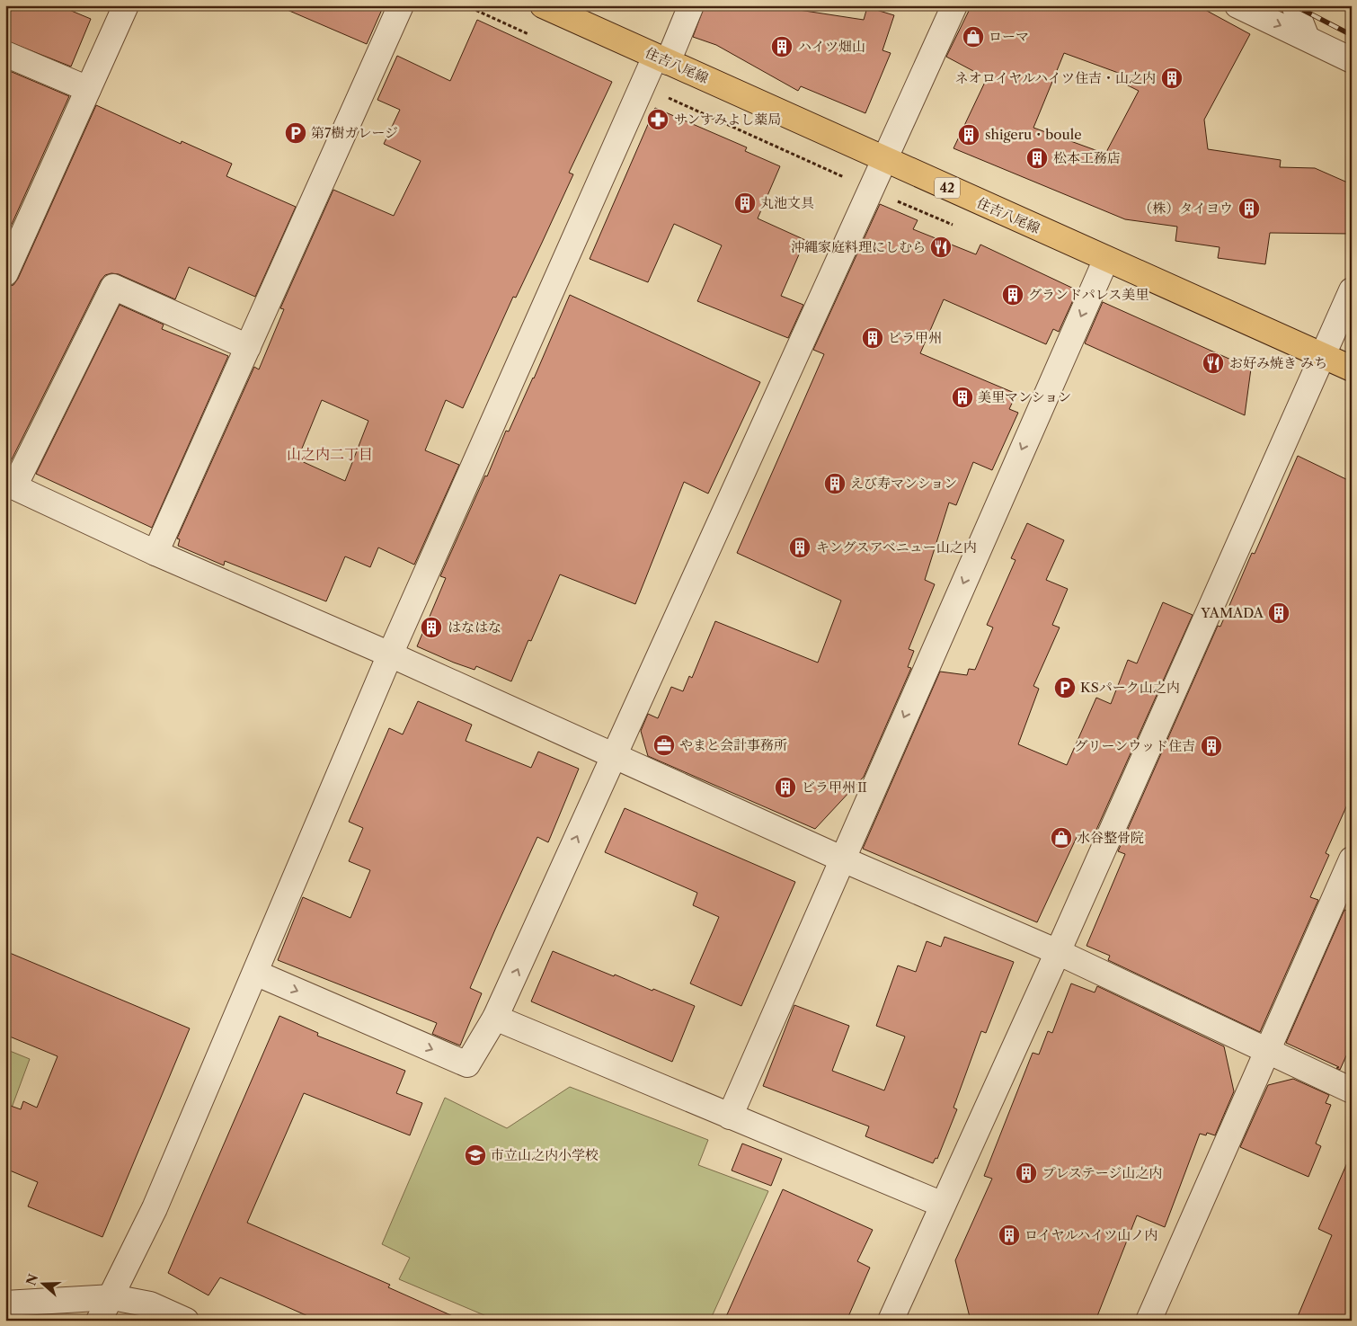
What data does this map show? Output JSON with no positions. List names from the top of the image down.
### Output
{
  "streets": {
    "main road": ["住吉八尾線", "42"]
  },
  "districts": ["山之内二丁目"],
  "places": {
    "shop": ["ローマ", "水谷整骨院"],
    "building": [
      "ハイツ畑山",
      "ネオロイヤルハイツ住吉・山之内",
      "shigeru・boule",
      "松本工務店",
      "丸池文具",
      "（株）タイヨウ",
      "グランドパレス美里",
      "ビラ甲州",
      "美里マンション",
      "えび寿マンション",
      "キングスアベニュー山之内",
      "YAMADA",
      "はなはな",
      "グリーンウッド住吉",
      "ビラ甲州Ⅱ",
      "プレステージ山之内",
      "ロイヤルハイツ山ノ内"
    ],
    "pharmacy": ["サンすみよし薬局"],
    "parking": ["第7樹ガレージ", "KSパーク山之内"],
    "restaurant": ["沖縄家庭料理にしむら", "お好み焼き みち"],
    "office": ["やまと会計事務所"],
    "school or university": ["市立山之内小学校"]
  },
  "north": "left"
}
